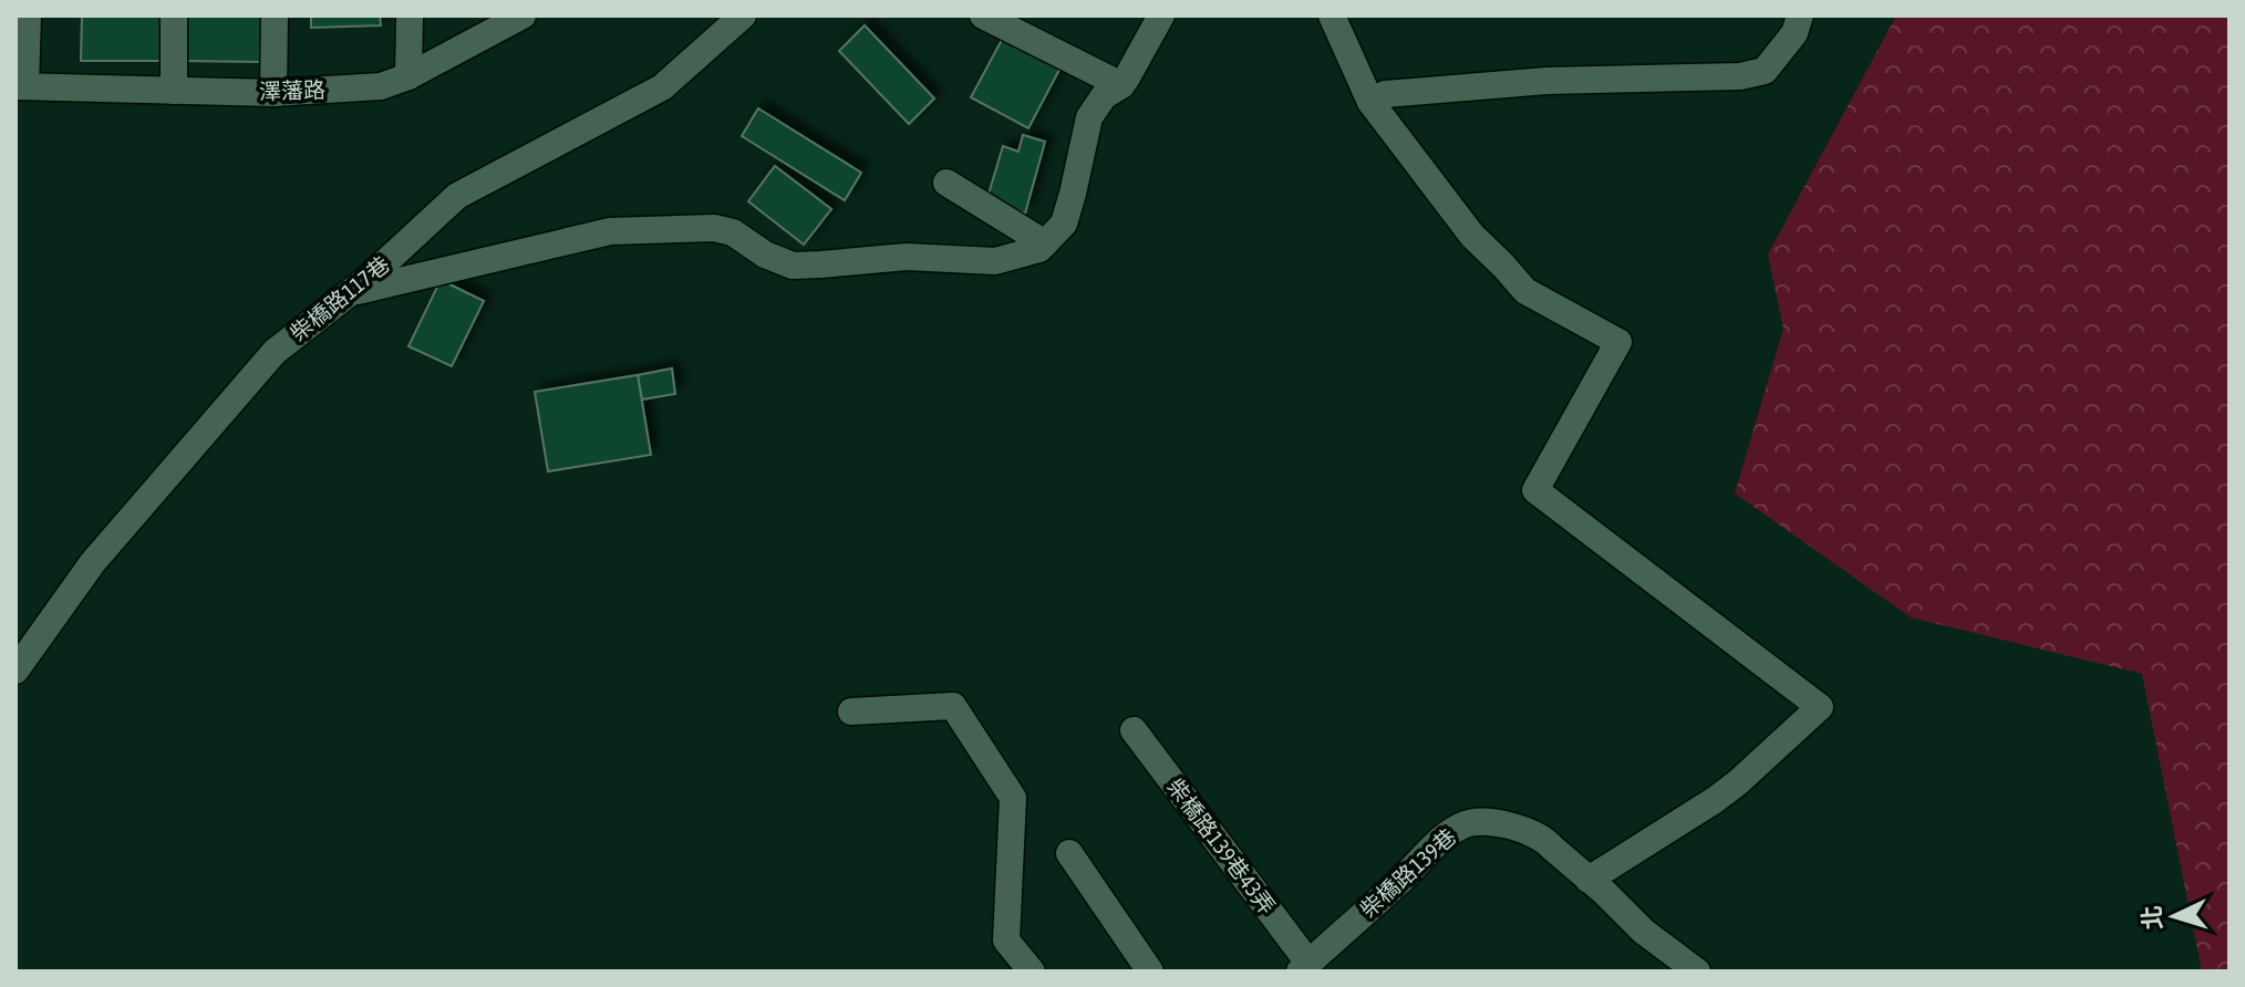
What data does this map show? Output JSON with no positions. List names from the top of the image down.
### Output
{
  "streets": {
    "street": [
      "澤藩路",
      "柴橋路117巷",
      "柴橋路139巷43弄",
      "柴橋路139巷"
    ]
  },
  "crossings": [
    ["柴橋路139巷43弄", "柴橋路139巷"]
  ],
  "north": "left"
}
